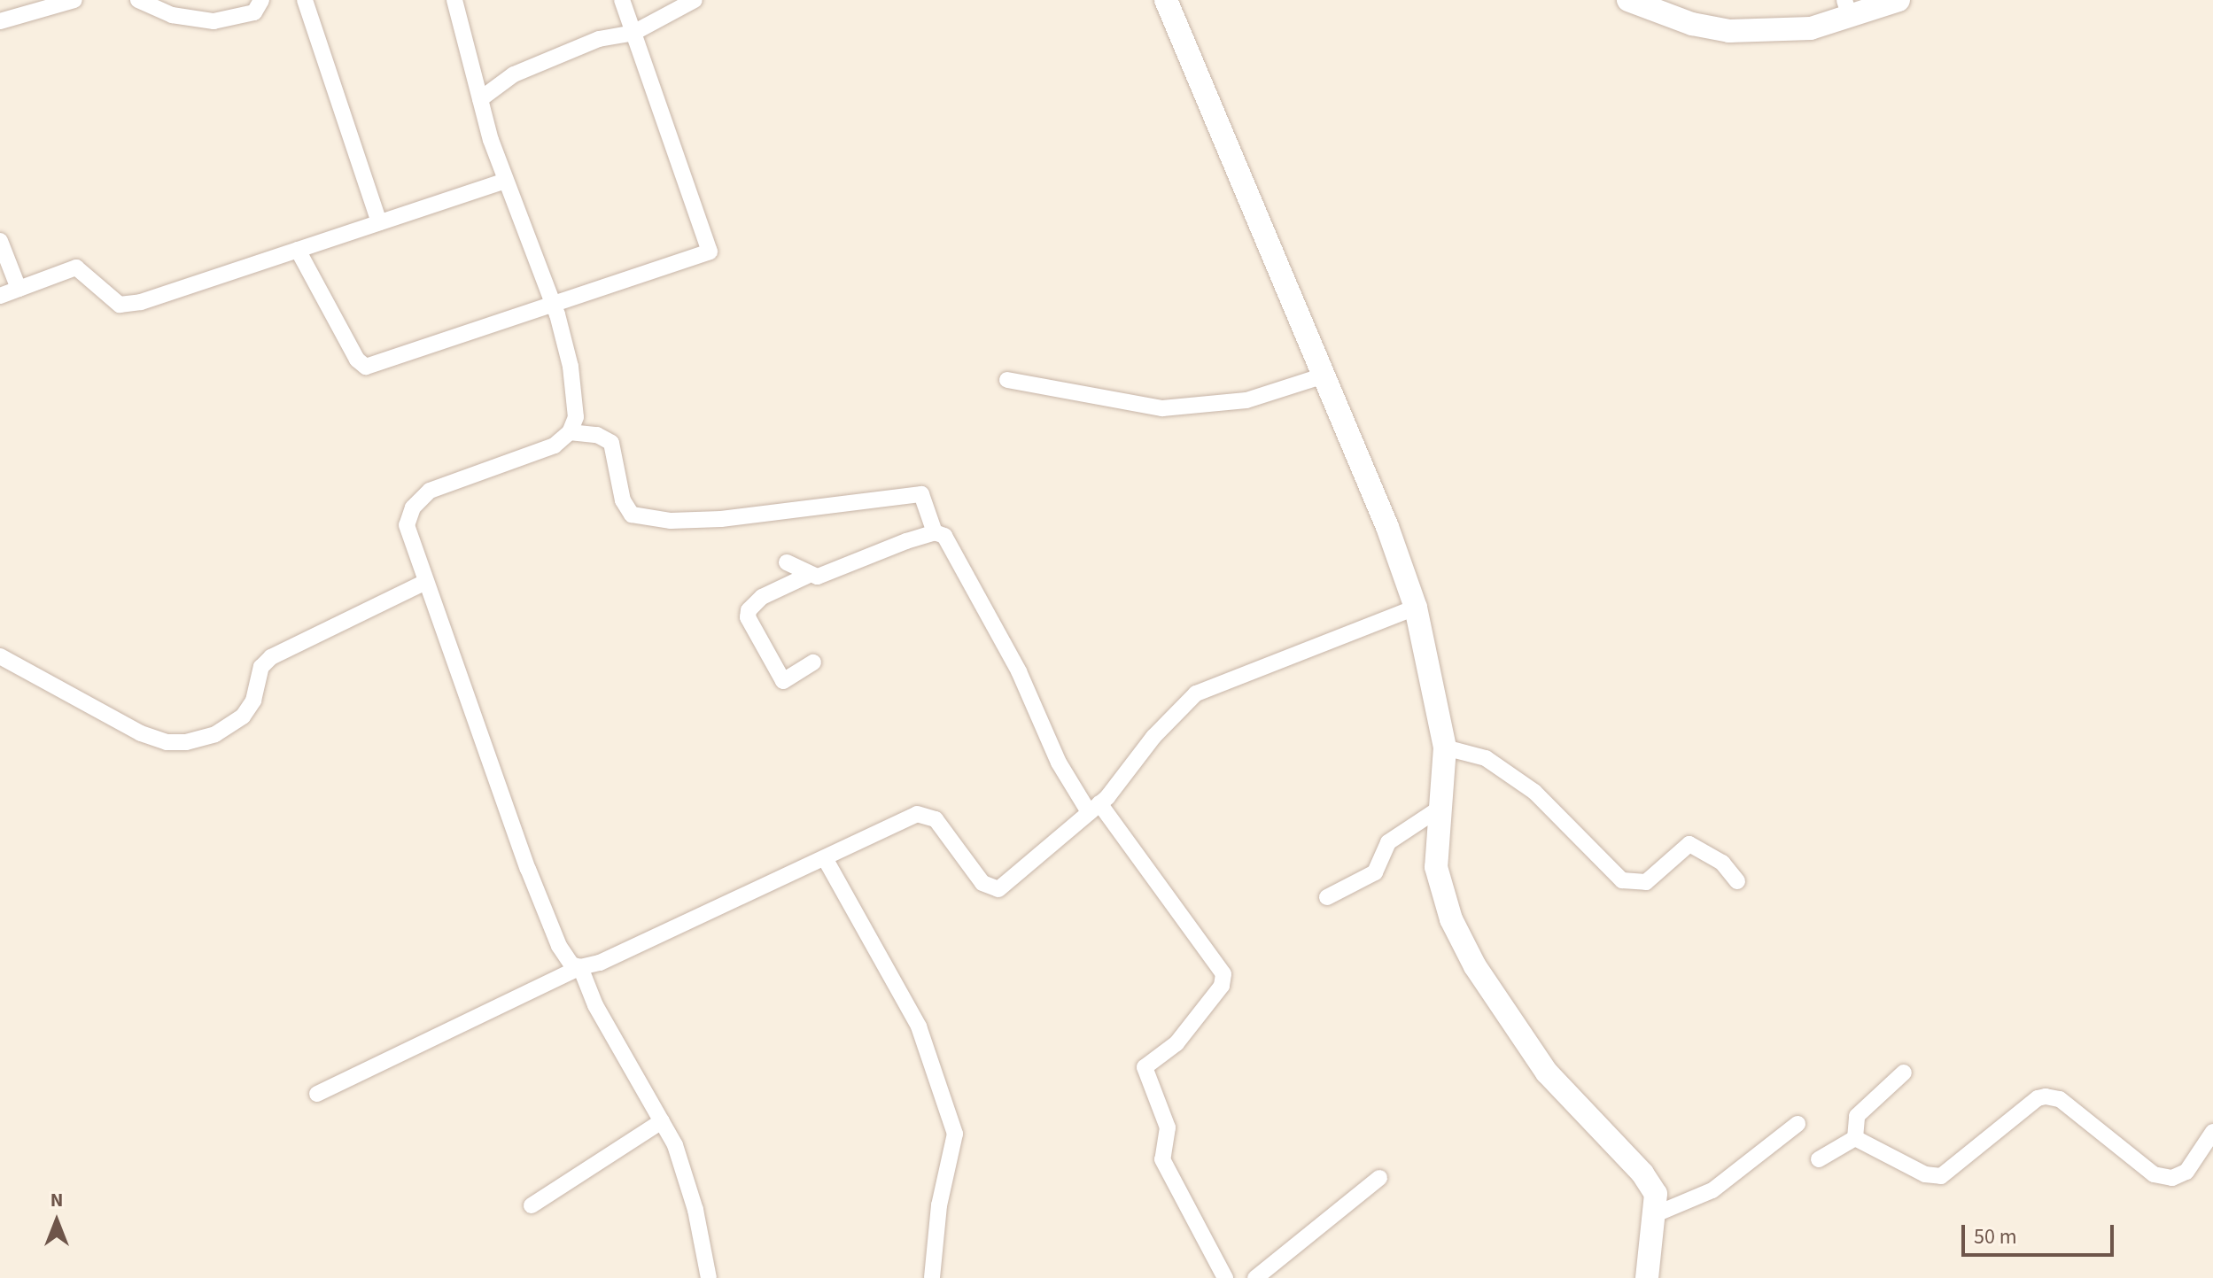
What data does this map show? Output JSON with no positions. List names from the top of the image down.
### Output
{
  "scale_bar": "50 m",
  "north": "top"
}
